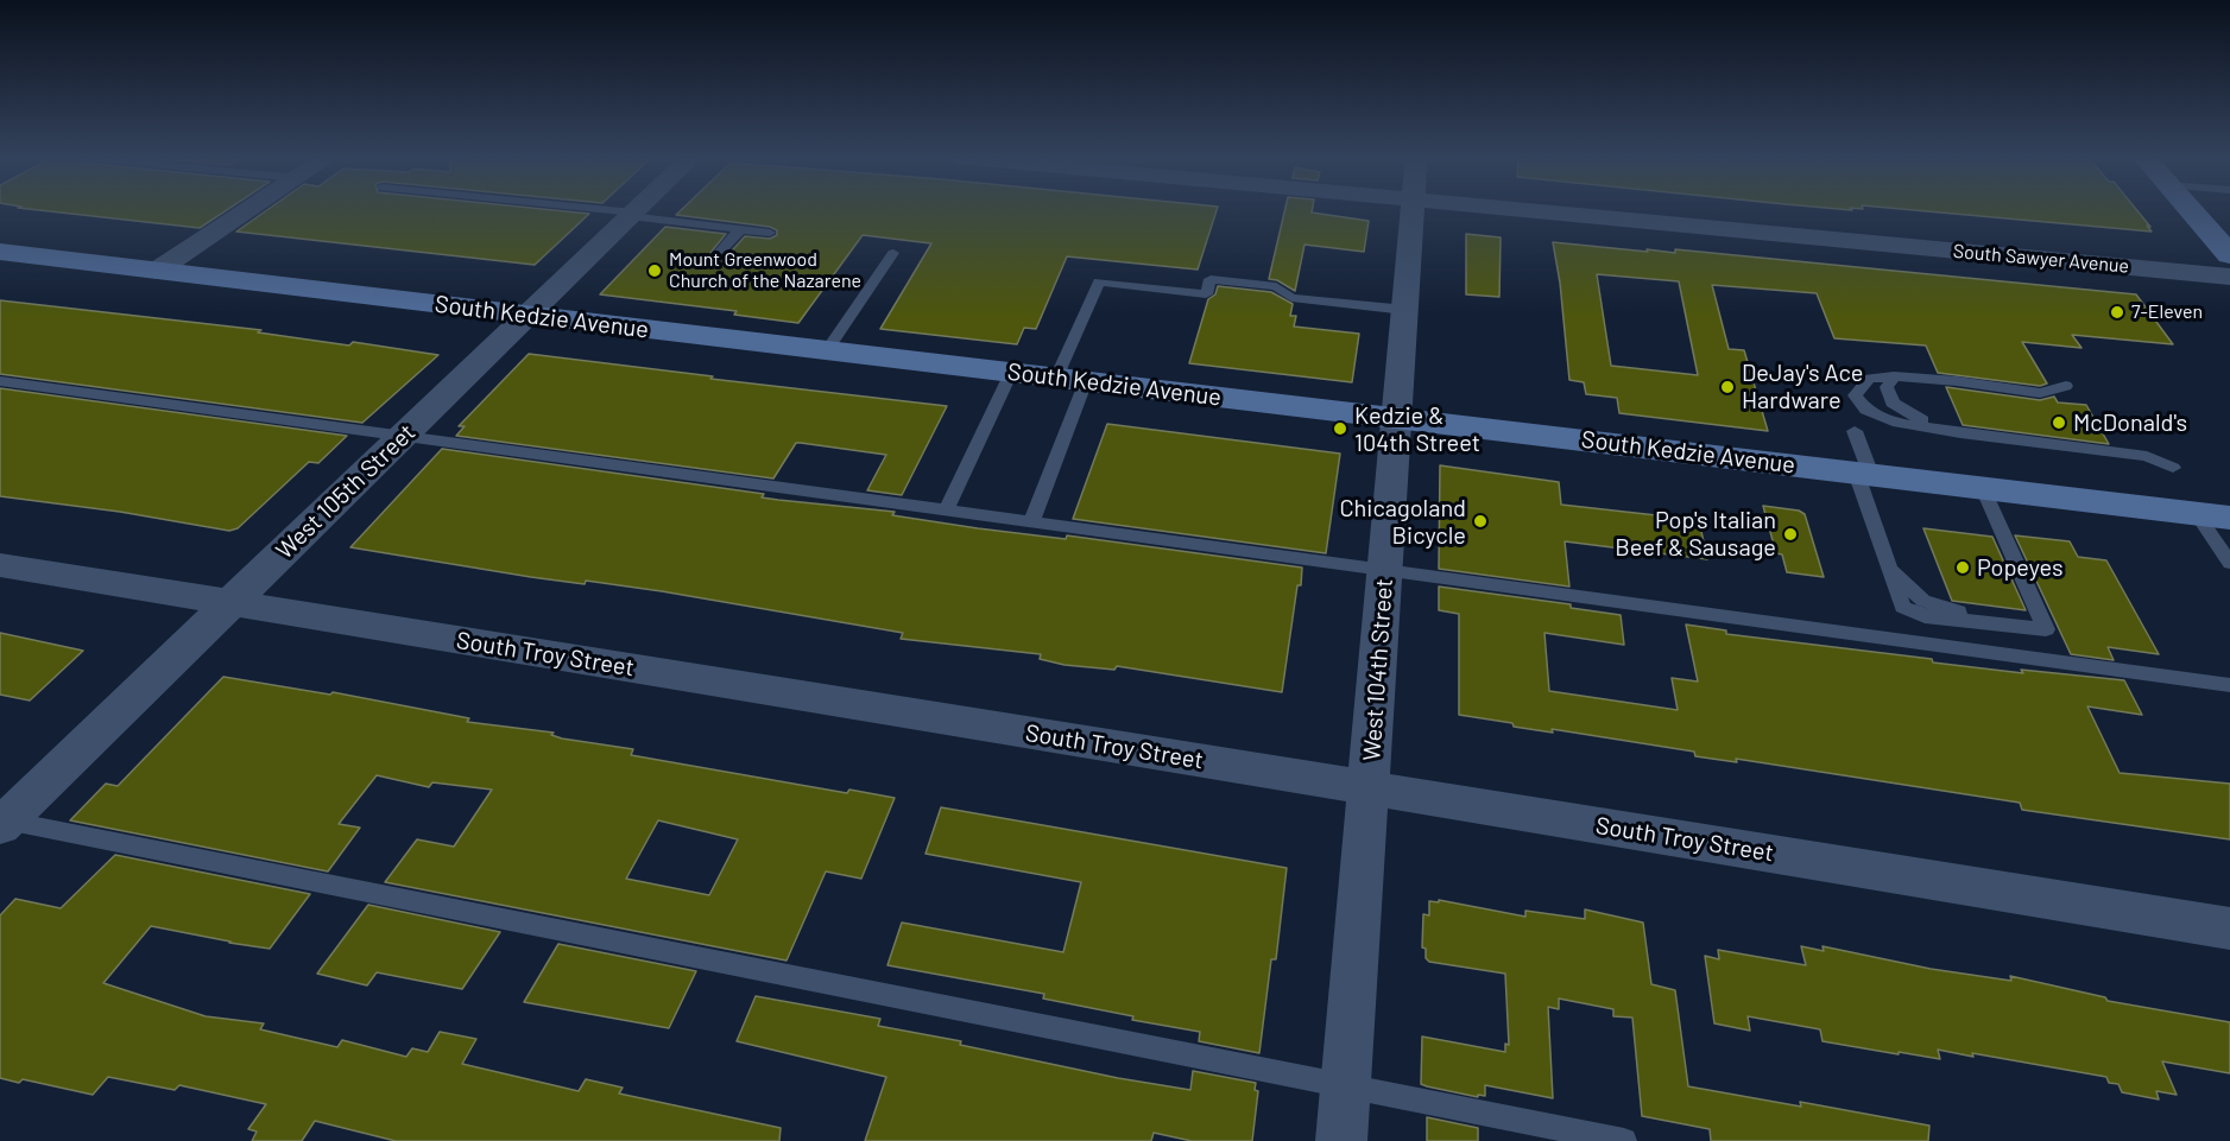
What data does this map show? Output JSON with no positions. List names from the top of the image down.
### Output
{
  "streets": {
    "main road": ["South Kedzie Avenue"],
    "street": [
      "South Sawyer Avenue",
      "West 105th Street",
      "South Troy Street",
      "West 104th Street"
    ]
  },
  "crossings": [
    ["South Kedzie Avenue", "West 105th Street"],
    ["South Kedzie Avenue", "West 104th Street"],
    ["West 105th Street", "South Troy Street"],
    ["South Troy Street", "West 104th Street"]
  ],
  "places": [
    "Mount Greenwood Church of the Nazarene",
    "7-Eleven",
    "DeJay's Ace Hardware",
    "McDonald's",
    "Kedzie & 104th Street",
    "Chicagoland Bicycle",
    "Pop's Italian Beef & Sausage",
    "Popeyes"
  ]
}
